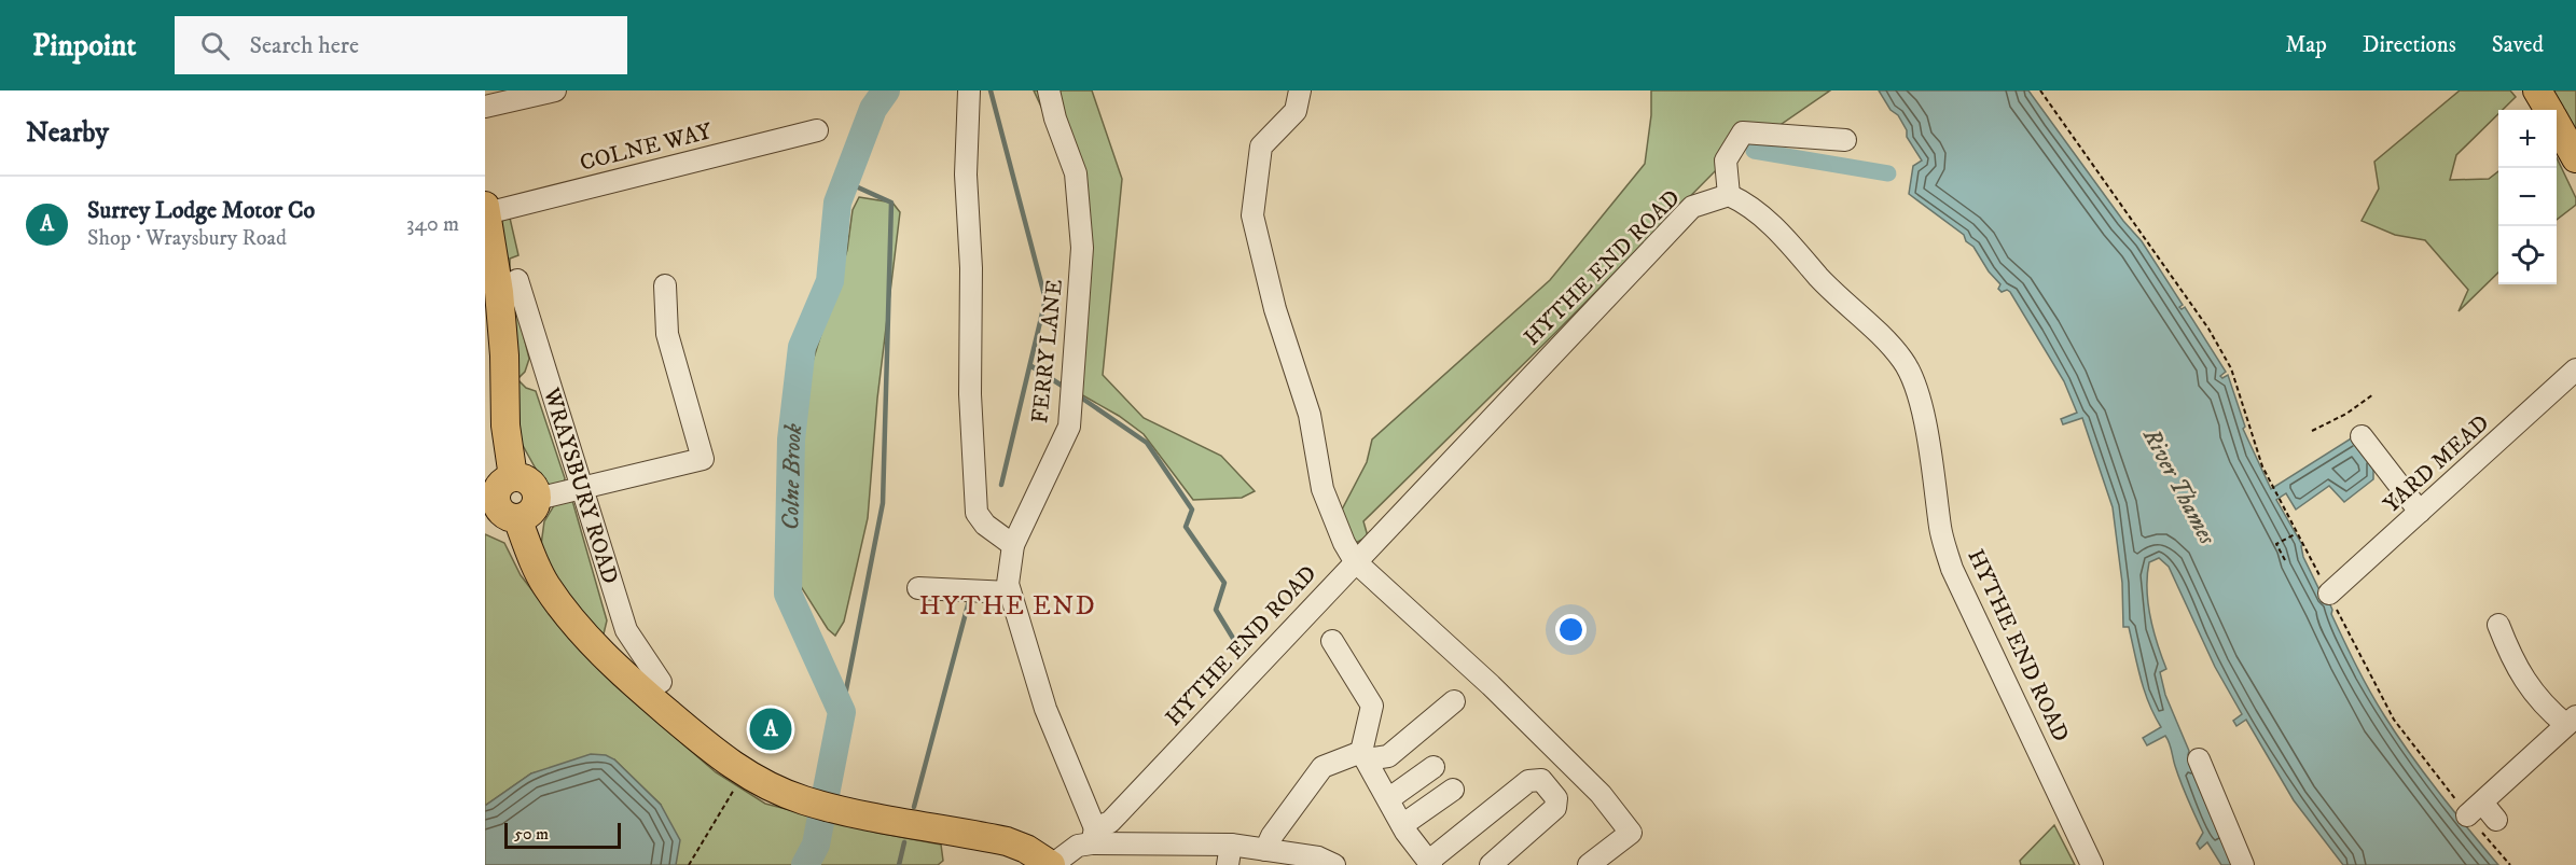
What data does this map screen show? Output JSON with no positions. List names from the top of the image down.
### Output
{
  "streets": {
    "main road": ["WRAYSBURY ROAD"],
    "street": [
      "COLNE WAY",
      "HYTHE END ROAD",
      "FERRY LANE",
      "YARD MEAD"
    ]
  },
  "crossings": [
    ["COLNE WAY", "WRAYSBURY ROAD"],
    ["HYTHE END ROAD", "FERRY LANE"]
  ],
  "districts": ["HYTHE END"],
  "water": ["Colne Brook", "River Thames"],
  "scale_bar": "50 m",
  "page": {
    "header": "Pinpoint",
    "search": "Search here",
    "nav": ["Map", "Directions", "Saved"],
    "heading": "Nearby",
    "map_buttons": ["+", "−"],
    "list": [
      {
        "mark": "A",
        "name": "Surrey Lodge Motor Co",
        "note": "Shop · Wraysbury Road",
        "value": "340 m"
      }
    ],
    "pins": "A",
    "scale": "50 m"
  }
}
